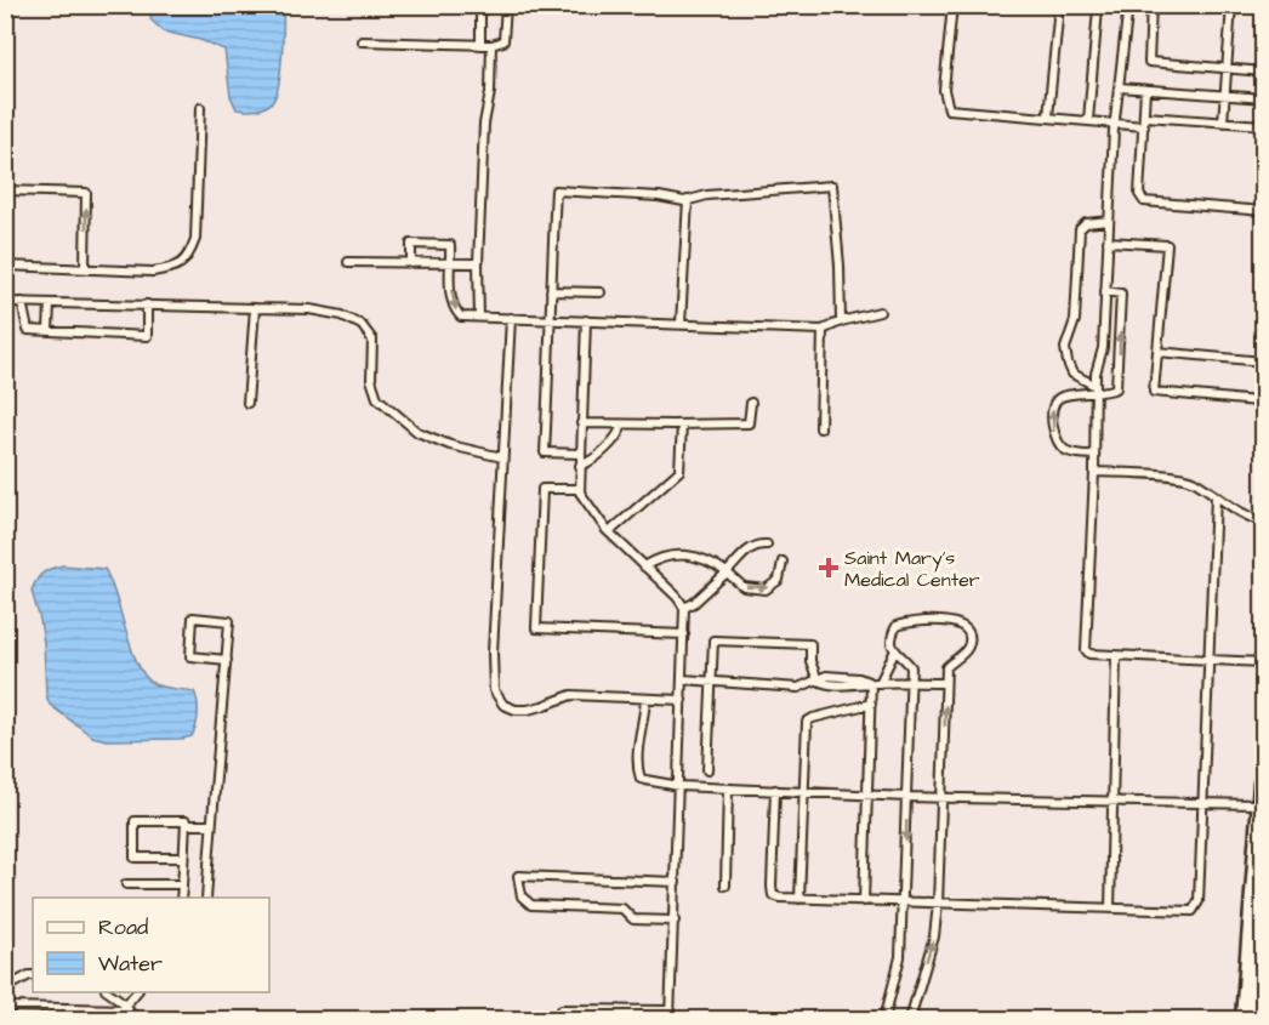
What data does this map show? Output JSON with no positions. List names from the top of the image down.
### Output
{
  "places": {
    "health": ["Saint Mary's Medical Center"]
  },
  "legend": ["Road", "Water"]
}
